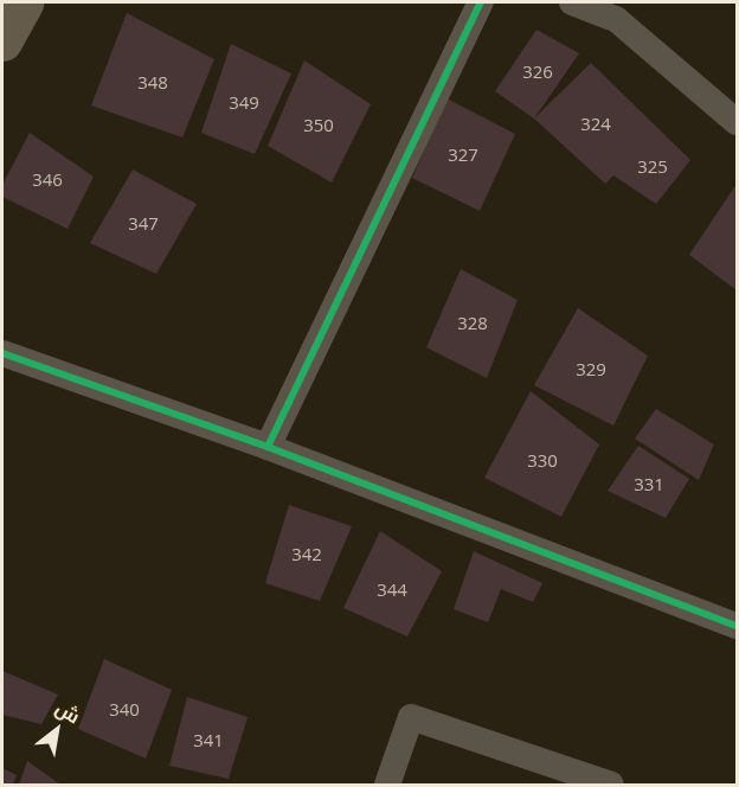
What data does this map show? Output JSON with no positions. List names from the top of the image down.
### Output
{
  "house_numbers": [
    "326",
    "348",
    "349",
    "324",
    "350",
    "327",
    "325",
    "346",
    "347",
    "328",
    "329",
    "330",
    "331",
    "342",
    "344",
    "340",
    "341"
  ],
  "north": "top right"
}
